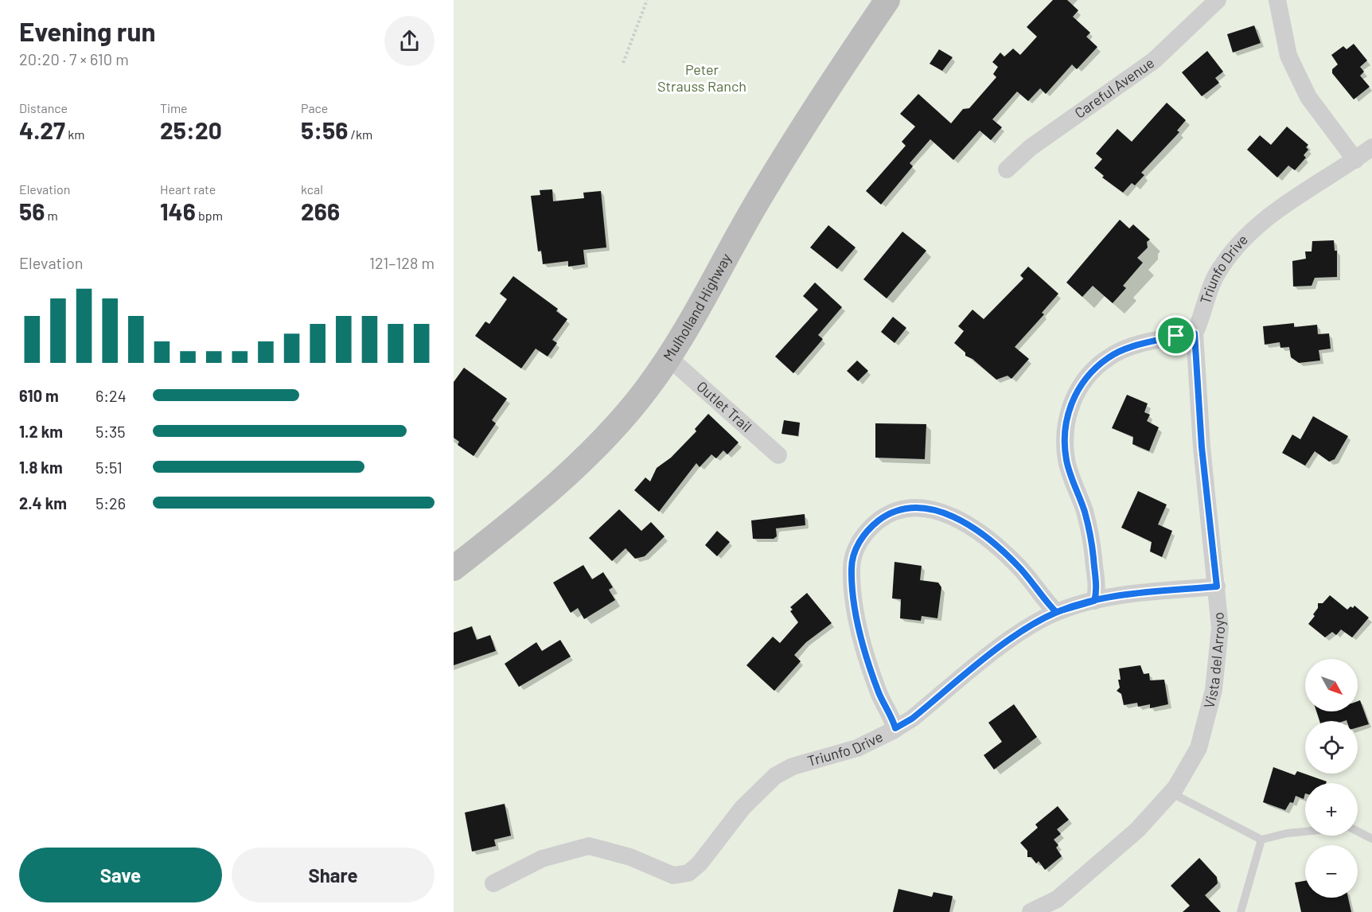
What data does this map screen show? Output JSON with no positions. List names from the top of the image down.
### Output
{
  "streets": {
    "main road": ["Mulholland Highway"],
    "street": [
      "Careful Avenue",
      "Triunfo Drive",
      "Outlet Trail",
      "Vista del Arroyo"
    ]
  },
  "crossings": [
    ["Triunfo Drive", "Vista del Arroyo"],
    ["Mulholland Highway", "Outlet Trail"]
  ],
  "parks": ["Peter Strauss Ranch"],
  "north": "bottom right",
  "page": {
    "heading": ["Evening run", "20:20 · 7 × 610 m"],
    "stats": [
      ["Distance", "4.27 km"],
      ["Time", "25:20"],
      ["Pace", "5:56 /km"],
      ["Elevation", "56 m"],
      ["Heart rate", "146 bpm"],
      ["kcal", "266"]
    ],
    "chart": ["Elevation", "121–128 m"],
    "list": [
      {
        "name": "610 m",
        "note": "6:24"
      },
      {
        "name": "1.2 km",
        "note": "5:35"
      },
      {
        "name": "1.8 km",
        "note": "5:51"
      },
      {
        "name": "2.4 km",
        "note": "5:26"
      }
    ],
    "map_buttons": ["+", "−"],
    "buttons": ["Save", "Share"]
  }
}
